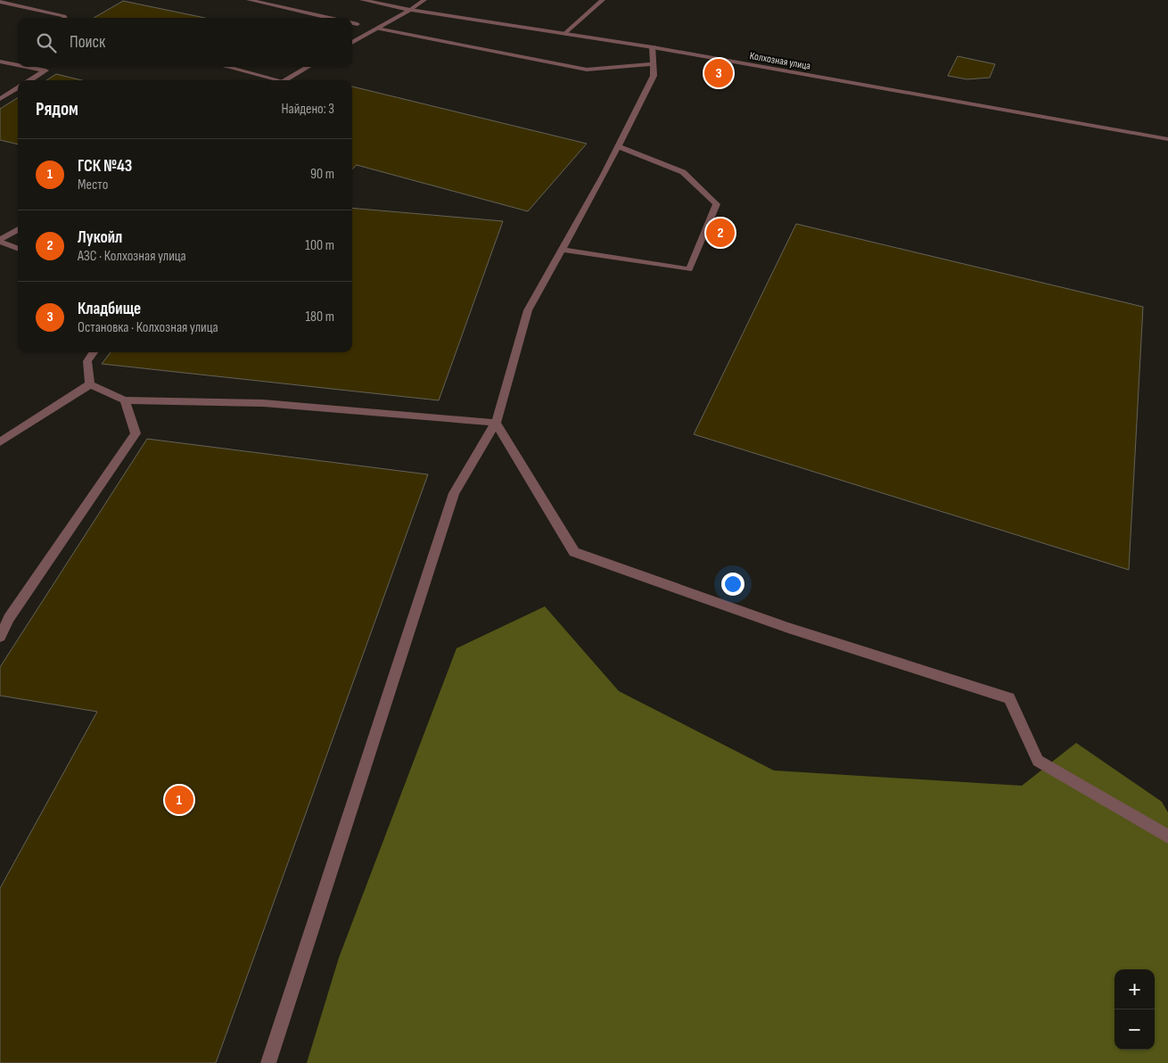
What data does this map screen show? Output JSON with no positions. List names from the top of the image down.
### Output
{
  "streets": {
    "street": ["Колхозная улица"]
  },
  "page": {
    "search": "Поиск",
    "pins": ["3", "2", "1"],
    "heading": ["Рядом", "Найдено: 3"],
    "list": [
      {
        "mark": "1",
        "name": "ГСК №43",
        "note": "Место",
        "value": "90 m"
      },
      {
        "mark": "2",
        "name": "Лукойл",
        "note": "АЗС · Колхозная улица",
        "value": "100 m"
      },
      {
        "mark": "3",
        "name": "Кладбище",
        "note": "Остановка · Колхозная улица",
        "value": "180 m"
      }
    ],
    "map_buttons": ["+", "−"]
  }
}
